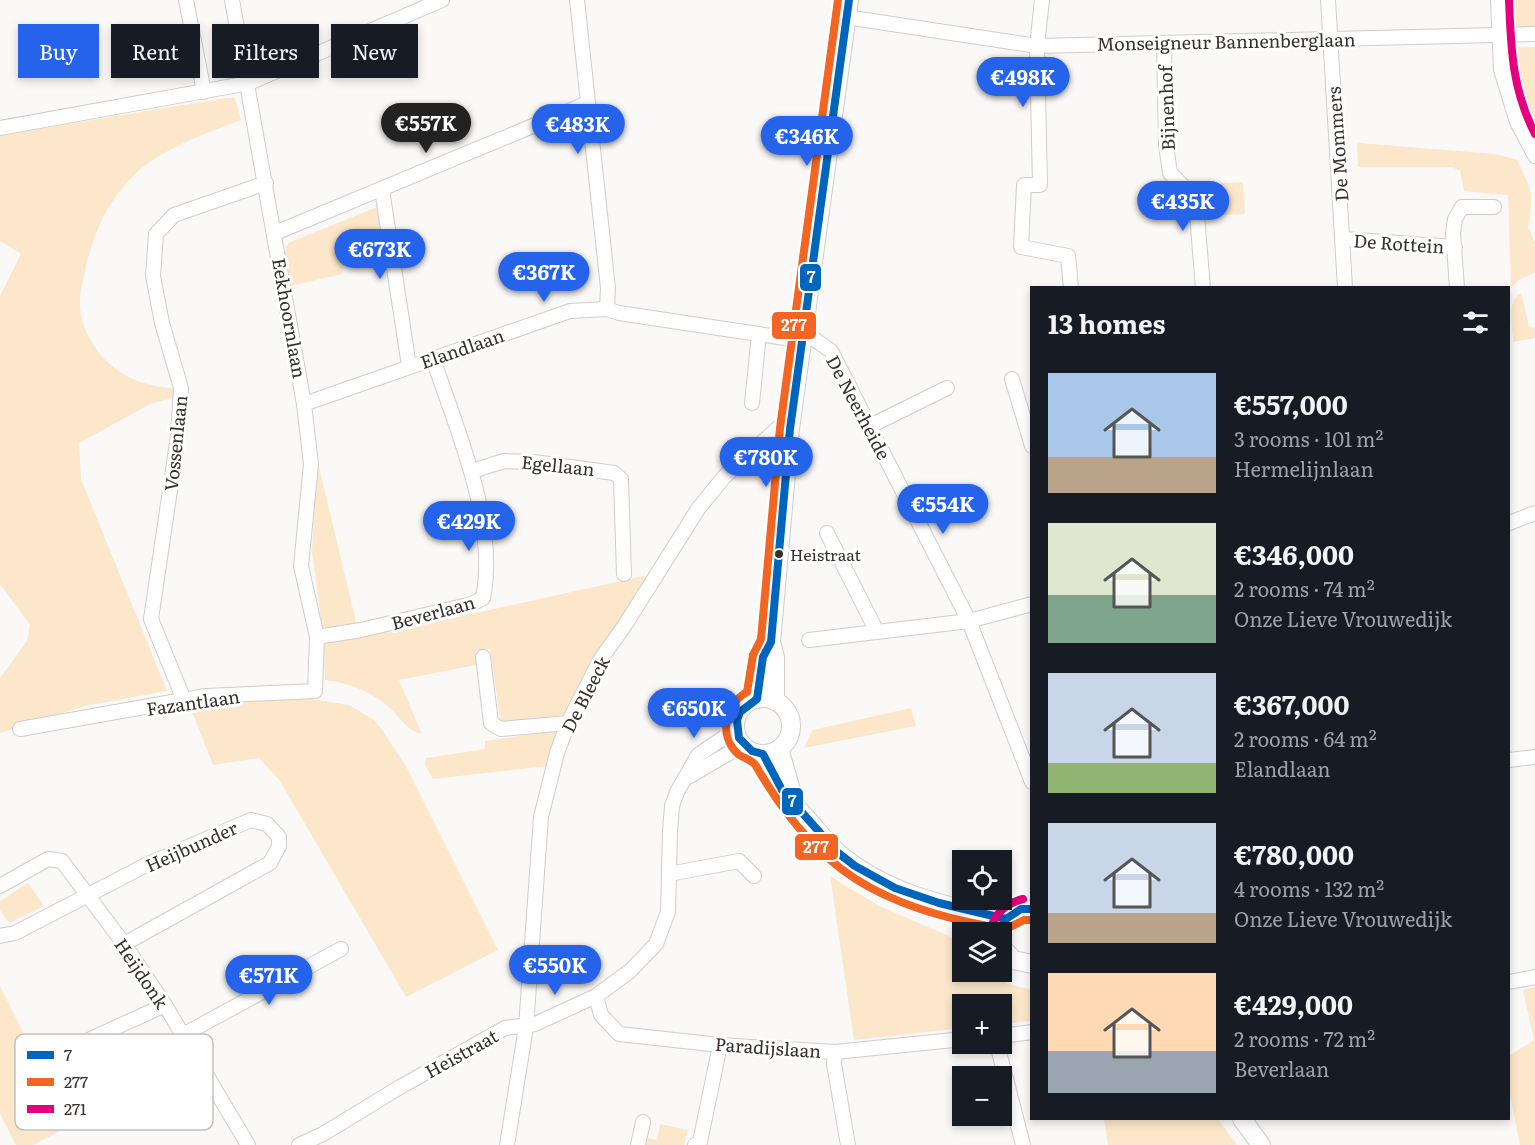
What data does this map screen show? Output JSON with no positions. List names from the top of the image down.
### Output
{
  "streets": {
    "street": [
      "Monseigneur Bannenberglaan",
      "Bijnenhof",
      "De Mommers",
      "De Rottein",
      "Eekhoornlaan",
      "Elandlaan",
      "De Neerheide",
      "Vossenlaan",
      "Egellaan",
      "Beverlaan",
      "De Bleeck",
      "Fazantlaan",
      "Heijbunder",
      "Heijdonk",
      "Paradijslaan",
      "Heistraat"
    ]
  },
  "crossings": [
    ["Monseigneur Bannenberglaan", "Bijnenhof"],
    ["Monseigneur Bannenberglaan", "De Mommers"],
    ["De Mommers", "De Rottein"],
    ["Eekhoornlaan", "Elandlaan"],
    ["Eekhoornlaan", "Vossenlaan"],
    ["Eekhoornlaan", "Beverlaan"],
    ["Eekhoornlaan", "Fazantlaan"],
    ["Elandlaan", "De Neerheide"],
    ["Elandlaan", "Beverlaan"],
    ["Vossenlaan", "Fazantlaan"],
    ["Egellaan", "Beverlaan"],
    ["Beverlaan", "Fazantlaan"],
    ["De Bleeck", "Heistraat"],
    ["Heijbunder", "Heijdonk"],
    ["Paradijslaan", "Heistraat"]
  ],
  "places": ["Heistraat"],
  "lines": ["transit line 7", "transit line 277", "transit line 271"],
  "legend": ["7", "277", "271"],
  "page": {
    "chip": [
      "Buy",
      "Rent",
      "Filters",
      "New"
    ],
    "price": [
      "€498K",
      "€557K",
      "€483K",
      "€346K",
      "€435K",
      "€673K",
      "€367K",
      "€780K",
      "€554K",
      "€429K",
      "€650K",
      "€550K",
      "€571K"
    ],
    "heading": "13 homes",
    "list": [
      {
        "name": "€557,000",
        "note": "3 rooms · 101 m² · Hermelijnlaan"
      },
      {
        "name": "€346,000",
        "note": "2 rooms · 74 m² · Onze Lieve Vrouwedijk"
      },
      {
        "name": "€367,000",
        "note": "2 rooms · 64 m² · Elandlaan"
      },
      {
        "name": "€780,000",
        "note": "4 rooms · 132 m² · Onze Lieve Vrouwedijk"
      },
      {
        "name": "€429,000",
        "note": "2 rooms · 72 m² · Beverlaan"
      }
    ],
    "map_buttons": ["+", "−"]
  }
}
